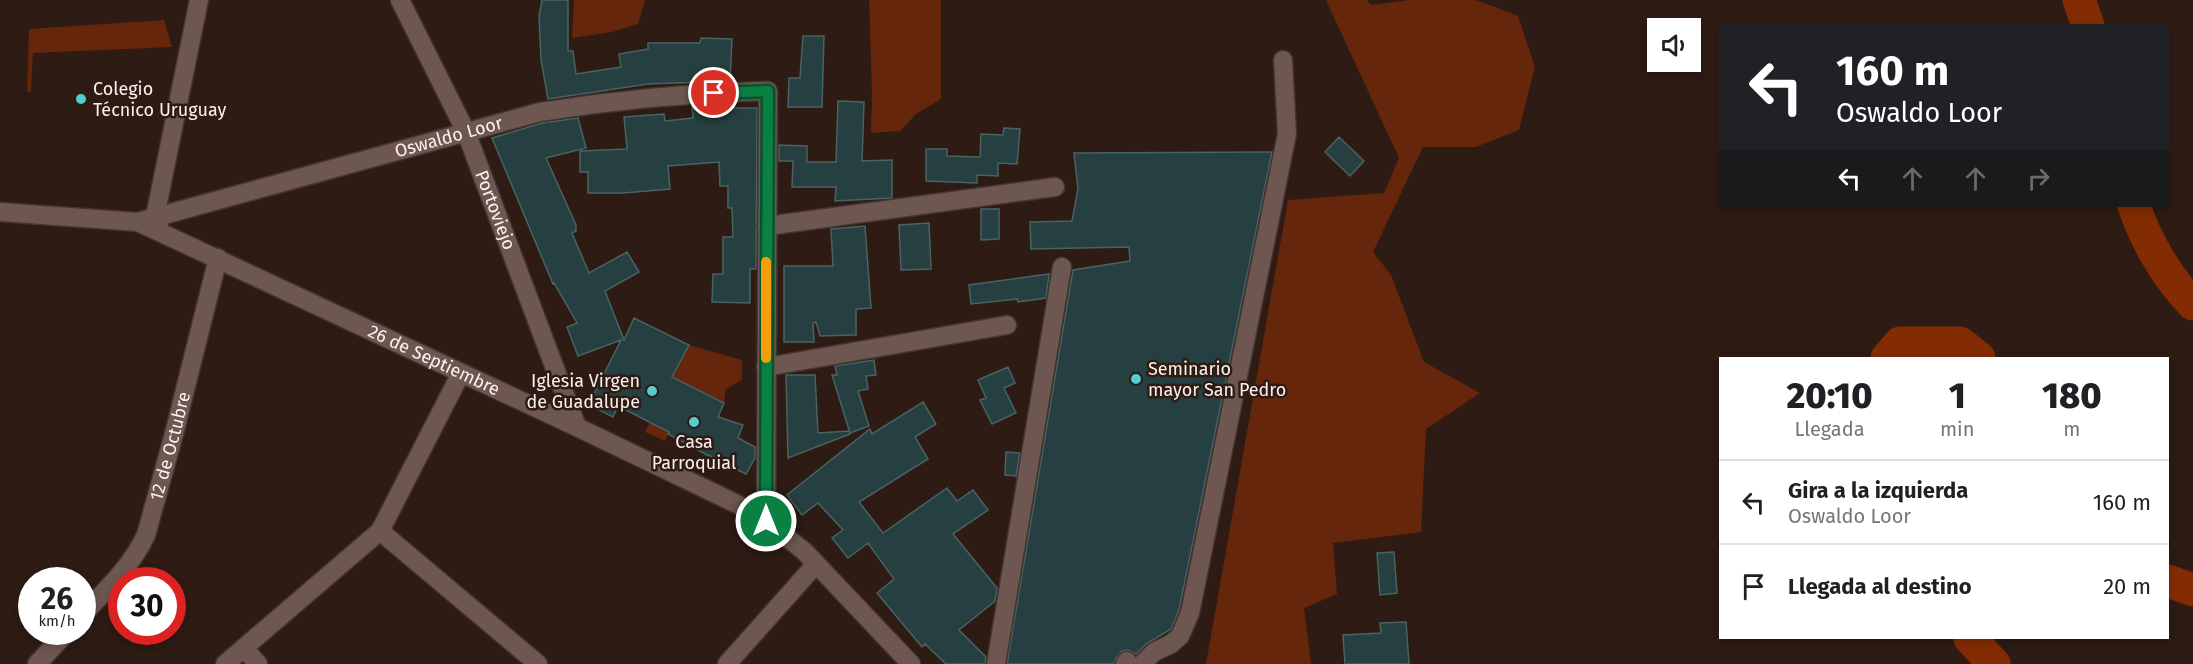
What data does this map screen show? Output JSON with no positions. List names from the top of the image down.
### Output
{
  "streets": {
    "street": [
      "Oswaldo Loor",
      "Portoviejo",
      "26 de Septiembre",
      "12 de Octubre"
    ]
  },
  "crossings": [
    ["Oswaldo Loor", "Portoviejo"],
    ["Oswaldo Loor", "26 de Septiembre"],
    ["Portoviejo", "26 de Septiembre"],
    ["26 de Septiembre", "12 de Octubre"]
  ],
  "places": [
    "Colegio Técnico Uruguay",
    "Seminario mayor San Pedro",
    "Iglesia Virgen de Guadalupe",
    "Casa Parroquial"
  ],
  "page": {
    "turn": ["160 m", "Oswaldo Loor"],
    "eta": [
      "20:10",
      "Llegada",
      "1",
      "min",
      "180",
      "m"
    ],
    "list": [
      {
        "name": "Gira a la izquierda",
        "note": "Oswaldo Loor",
        "value": "160 m"
      },
      {
        "name": "Llegada al destino",
        "value": "20 m"
      }
    ],
    "speed": "26 km/h",
    "limit": "30"
  }
}
